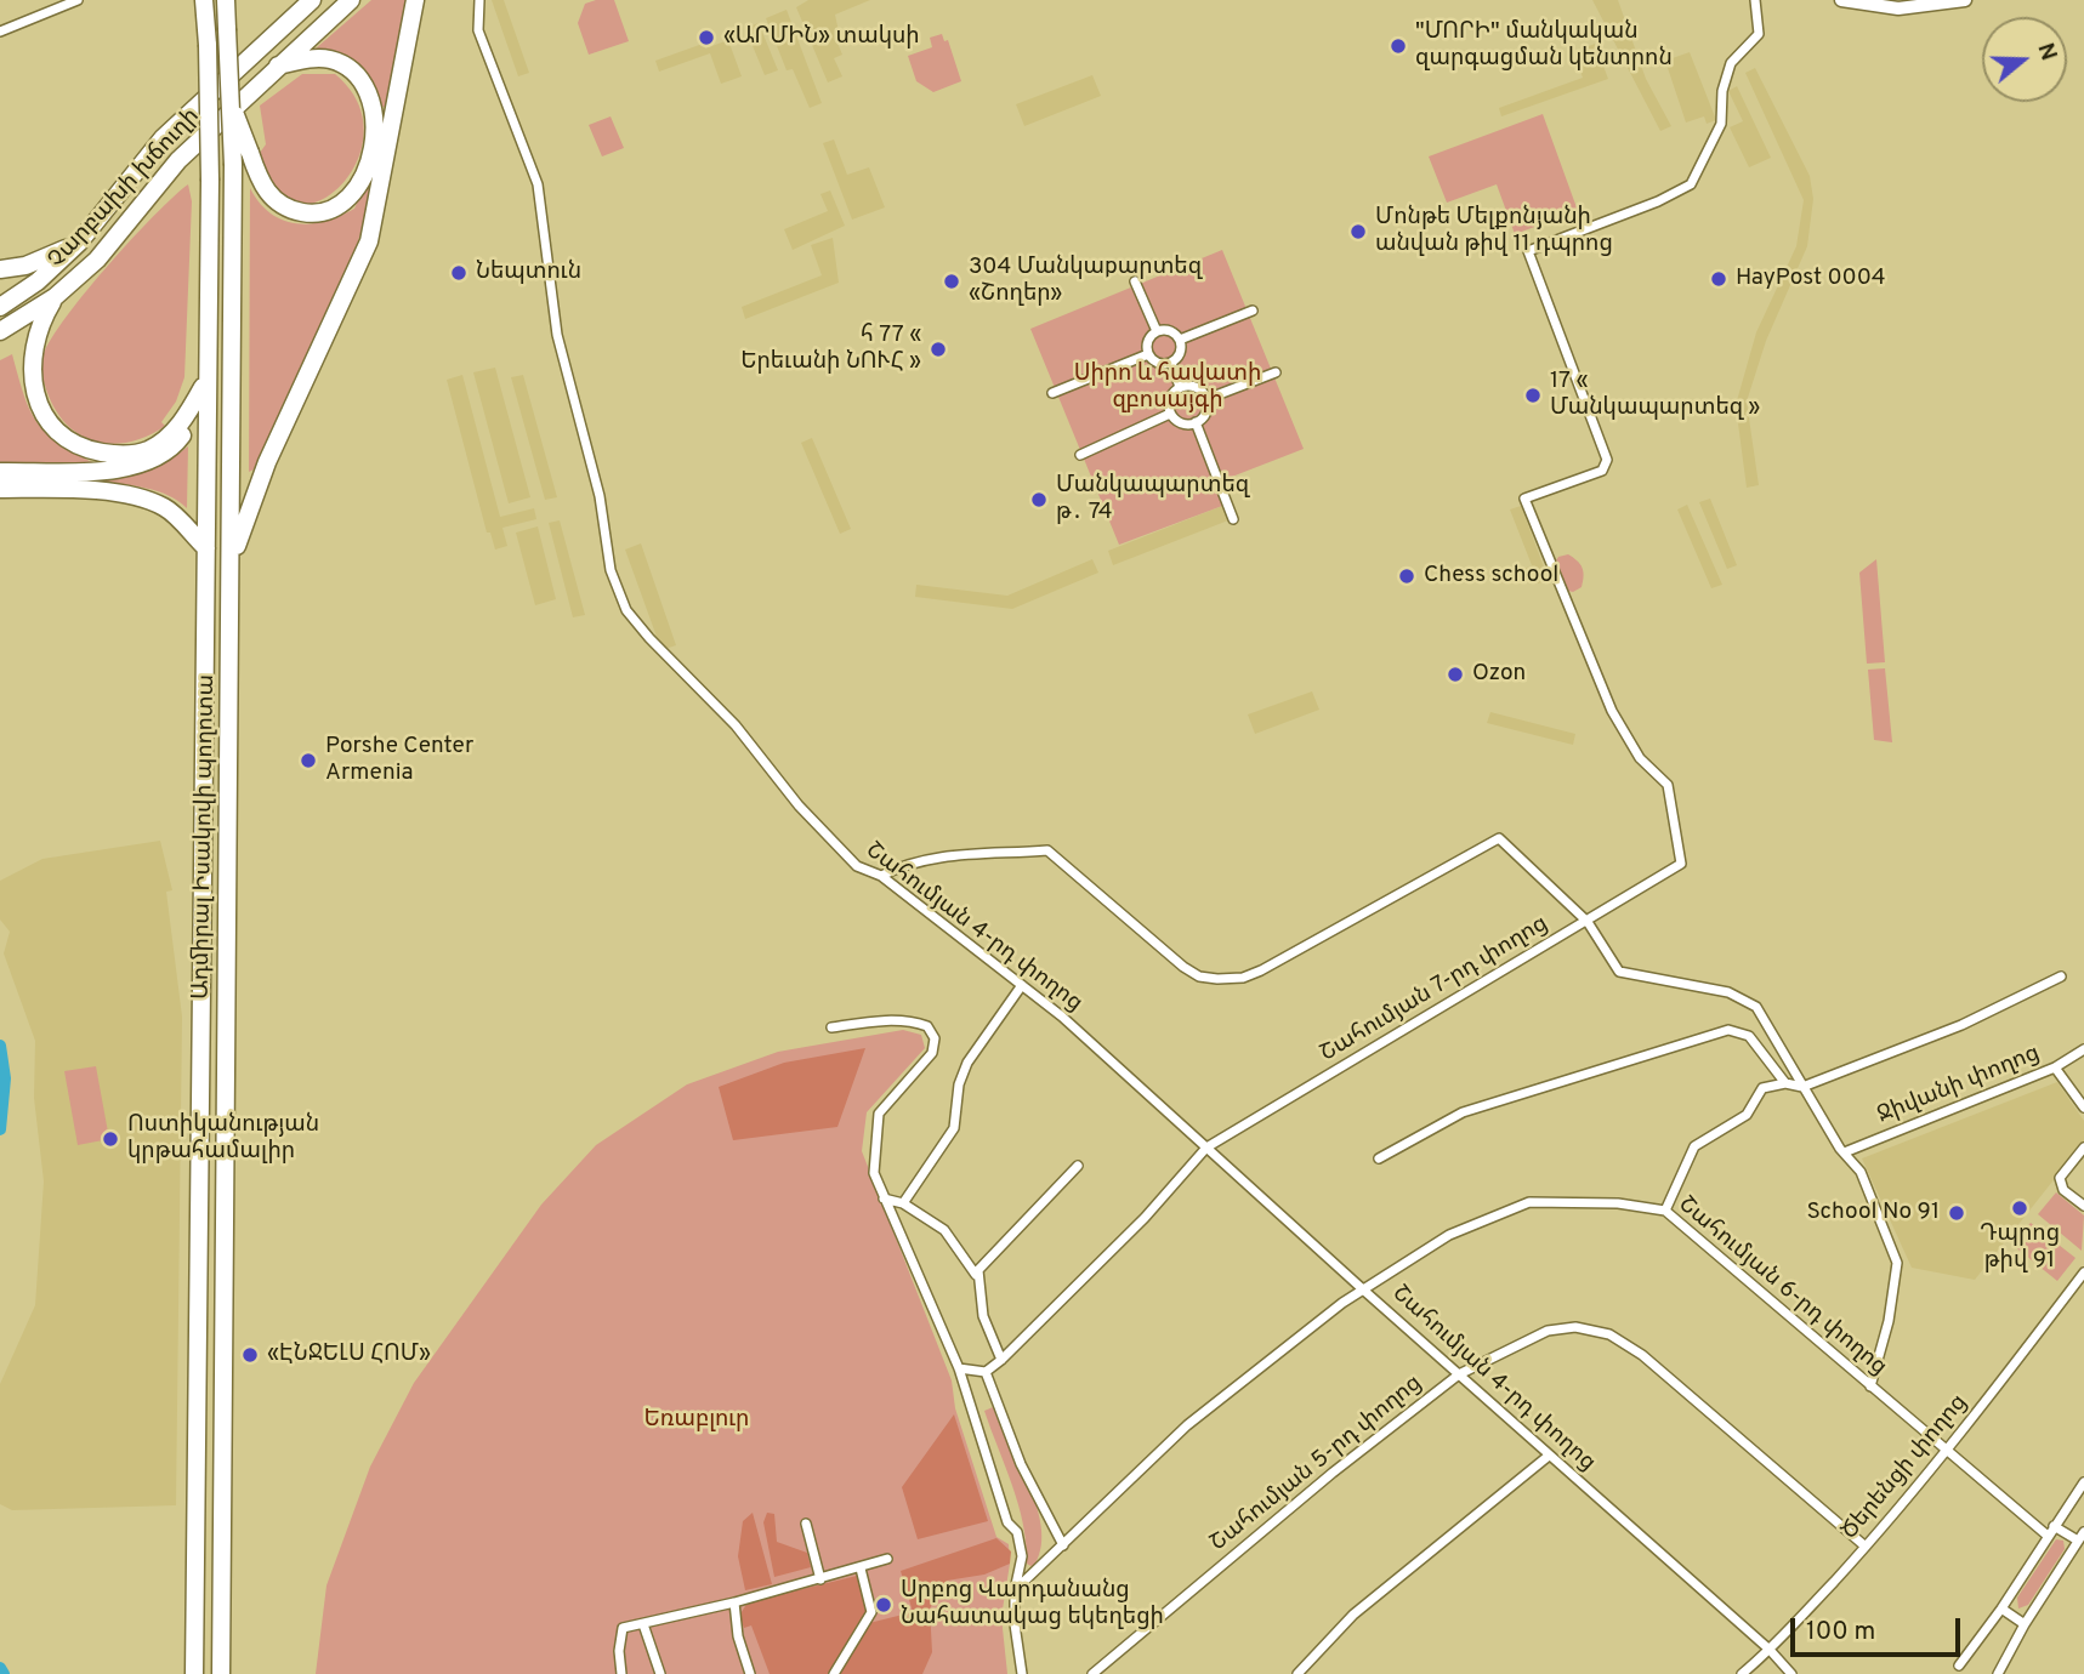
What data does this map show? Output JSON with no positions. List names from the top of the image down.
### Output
{
  "streets": {
    "highway": ["Չարբախի խճուղի", "Ադմիրալ Իսակովի պողոտա"],
    "street": [
      "Շահումյան 4-րդ փողոց",
      "Շահումյան 7-րդ փողոց",
      "Ջիվանի փողոց",
      "Շահումյան 6-րդ փողոց",
      "Շահումյան 5-րդ փողոց",
      "Ծերենցի փողոց"
    ]
  },
  "crossings": [
    ["Շահումյան 4-րդ փողոց", "Շահումյան 7-րդ փողոց"],
    ["Շահումյան 4-րդ փողոց", "Շահումյան 6-րդ փողոց"],
    ["Շահումյան 4-րդ փողոց", "Շահումյան 5-րդ փողոց"],
    ["Շահումյան 4-րդ փողոց", "Ծերենցի փողոց"],
    ["Շահումյան 6-րդ փողոց", "Ծերենցի փողոց"],
    ["Շահումյան 5-րդ փողոց", "Ծերենցի փողոց"]
  ],
  "parks": ["Սիրո և հավատի զբոսայգի", "Եռաբլուր"],
  "places": [
    "«ԱՐՄԻՆ» տակսի",
    "\"ՄՈՐԻ\" մանկական զարգացման կենտրոն",
    "Մոնթե Մելքոնյանի անվան թիվ 11 դպրոց",
    "Նեպտուն",
    "HayPost 0004",
    "304 Մանկաpարտեզ «Շողեր»",
    "հ 77 « Երեւանի ՆՈՒՀ »",
    "17 « Մանկապարտեզ »",
    "Մանկապարտեզ թ․ 74",
    "Chess school",
    "Ozon",
    "Porshe Center Armenia",
    "Ոստիկանության կրթահամալիր",
    "Դպրոց թիվ 91",
    "School No 91",
    "«ԷՆՋԵԼՍ ՀՈՄ»",
    "Սրբոց Վարդանանց Նահատակաց եկեղեցի"
  ],
  "scale_bar": "100 m",
  "north": "right"
}
